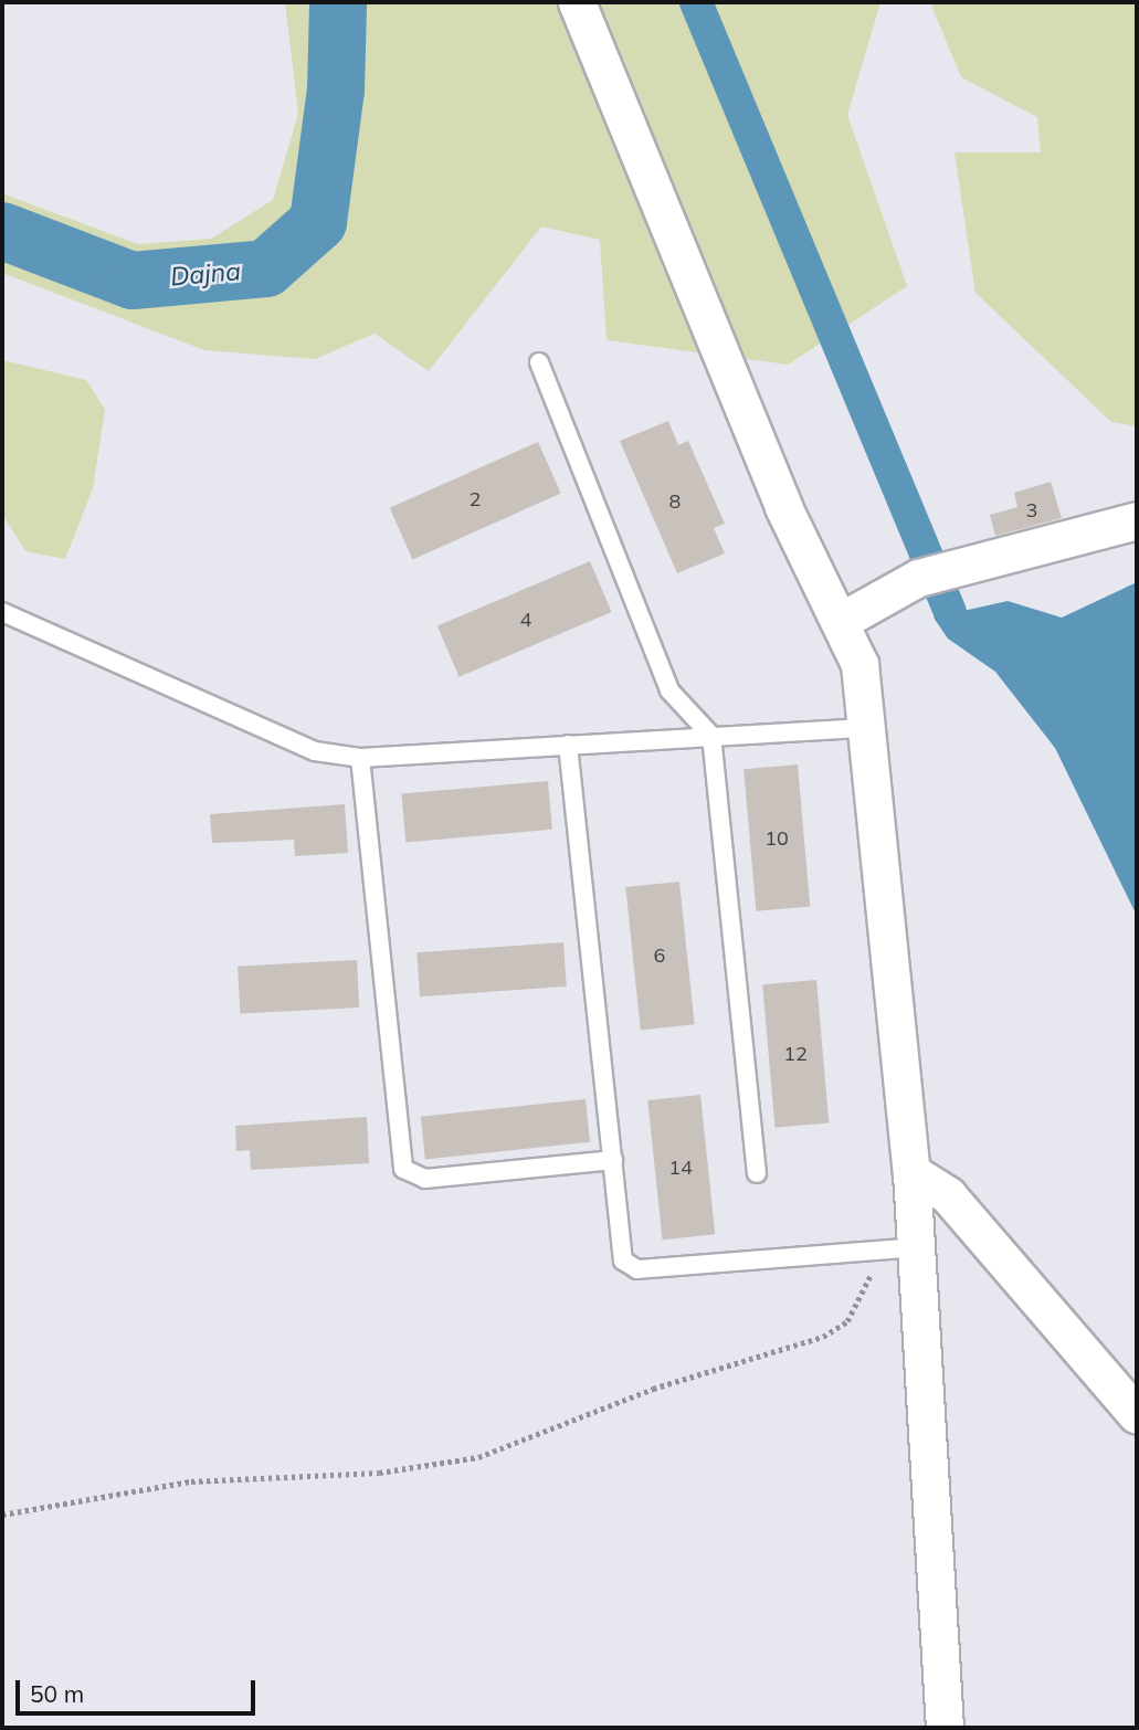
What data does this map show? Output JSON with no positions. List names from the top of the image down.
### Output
{
  "water": ["Dajna"],
  "house_numbers": [
    "2",
    "8",
    "3",
    "4",
    "10",
    "6",
    "12",
    "14"
  ],
  "scale_bar": "50 m"
}
